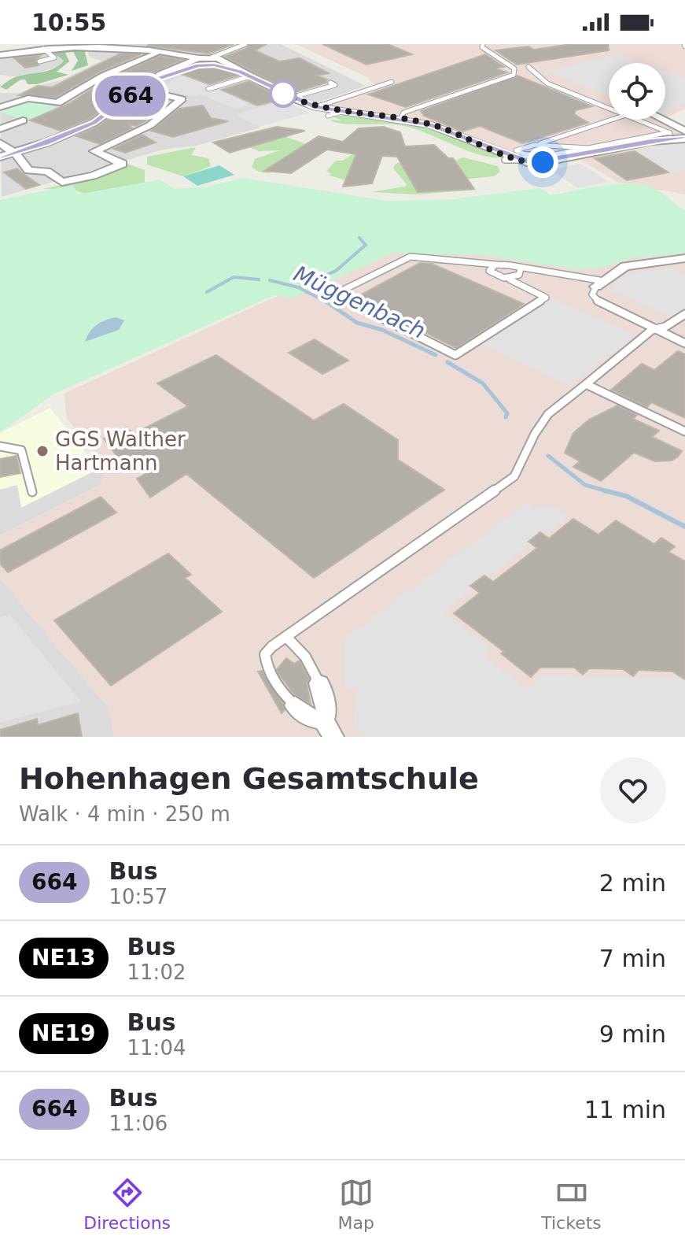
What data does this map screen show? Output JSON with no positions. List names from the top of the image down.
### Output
{
  "water": ["Müggenbach"],
  "places": ["GGS Walther Hartmann"],
  "lines": ["bus line 664"],
  "page": {
    "status": "10:55",
    "on_map": "664",
    "heading": ["Hohenhagen Gesamtschule", "Walk · 4 min · 250 m"],
    "list": [
      {
        "mark": "664",
        "name": "Bus",
        "note": "10:57",
        "value": "2 min"
      },
      {
        "mark": "NE13",
        "name": "Bus",
        "note": "11:02",
        "value": "7 min"
      },
      {
        "mark": "NE19",
        "name": "Bus",
        "note": "11:04",
        "value": "9 min"
      },
      {
        "mark": "664",
        "name": "Bus",
        "note": "11:06",
        "value": "11 min"
      }
    ],
    "tabs": ["Directions", "Map", "Tickets"]
  }
}
